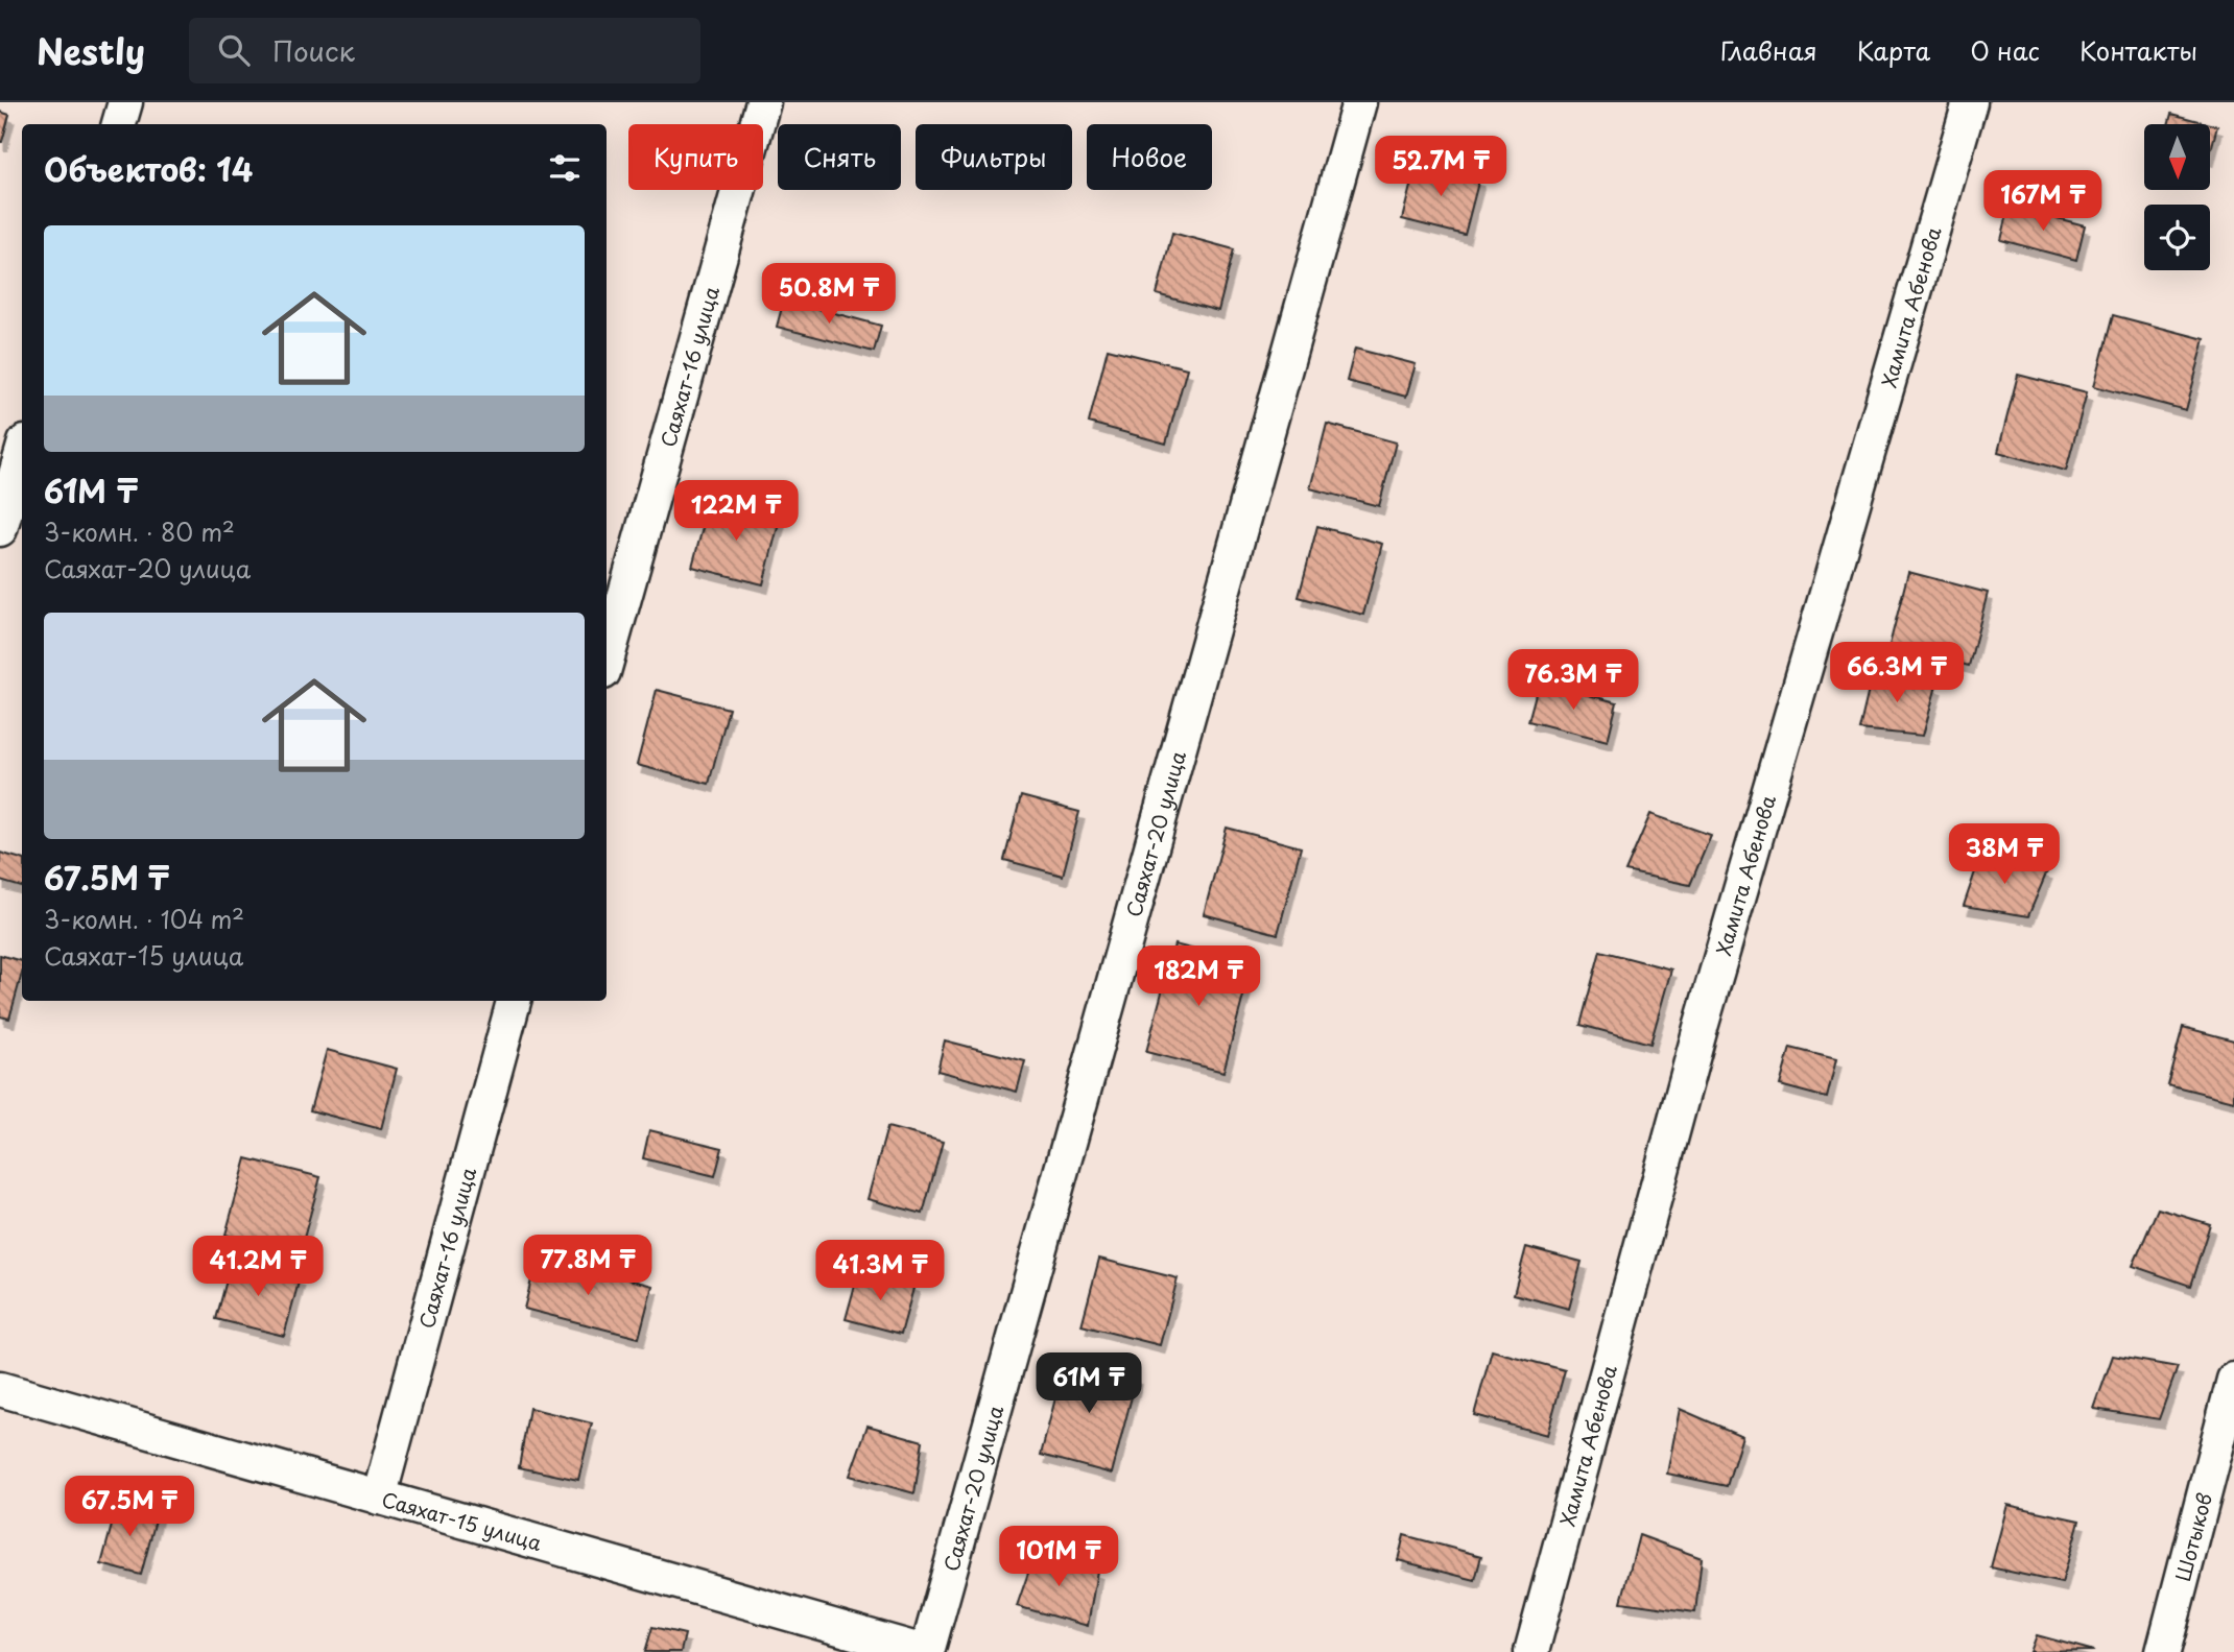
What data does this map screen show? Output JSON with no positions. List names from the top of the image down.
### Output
{
  "streets": {
    "street": [
      "Хамита Абенова",
      "Саяхат-16 улица",
      "Саяхат-20 улица",
      "Саяхат-15 улица",
      "Шотыков"
    ]
  },
  "crossings": [
    ["Саяхат-16 улица", "Саяхат-15 улица"],
    ["Саяхат-20 улица", "Саяхат-15 улица"]
  ],
  "north": "bottom",
  "page": {
    "header": "Nestly",
    "search": "Поиск",
    "nav": [
      "Главная",
      "Карта",
      "О нас",
      "Контакты"
    ],
    "chip": [
      "Купить",
      "Снять",
      "Фильтры",
      "Новое"
    ],
    "heading": "Объектов: 14",
    "price": [
      "52.7M ₸",
      "167M ₸",
      "50.8M ₸",
      "122M ₸",
      "66.3M ₸",
      "76.3M ₸",
      "38M ₸",
      "182M ₸",
      "77.8M ₸",
      "41.2M ₸",
      "41.3M ₸",
      "61M ₸",
      "67.5M ₸",
      "101M ₸"
    ],
    "list": [
      {
        "name": "61M ₸",
        "note": "3-комн. · 80 m² · Саяхат-20 улица"
      },
      {
        "name": "67.5M ₸",
        "note": "3-комн. · 104 m² · Саяхат-15 улица"
      }
    ]
  }
}
